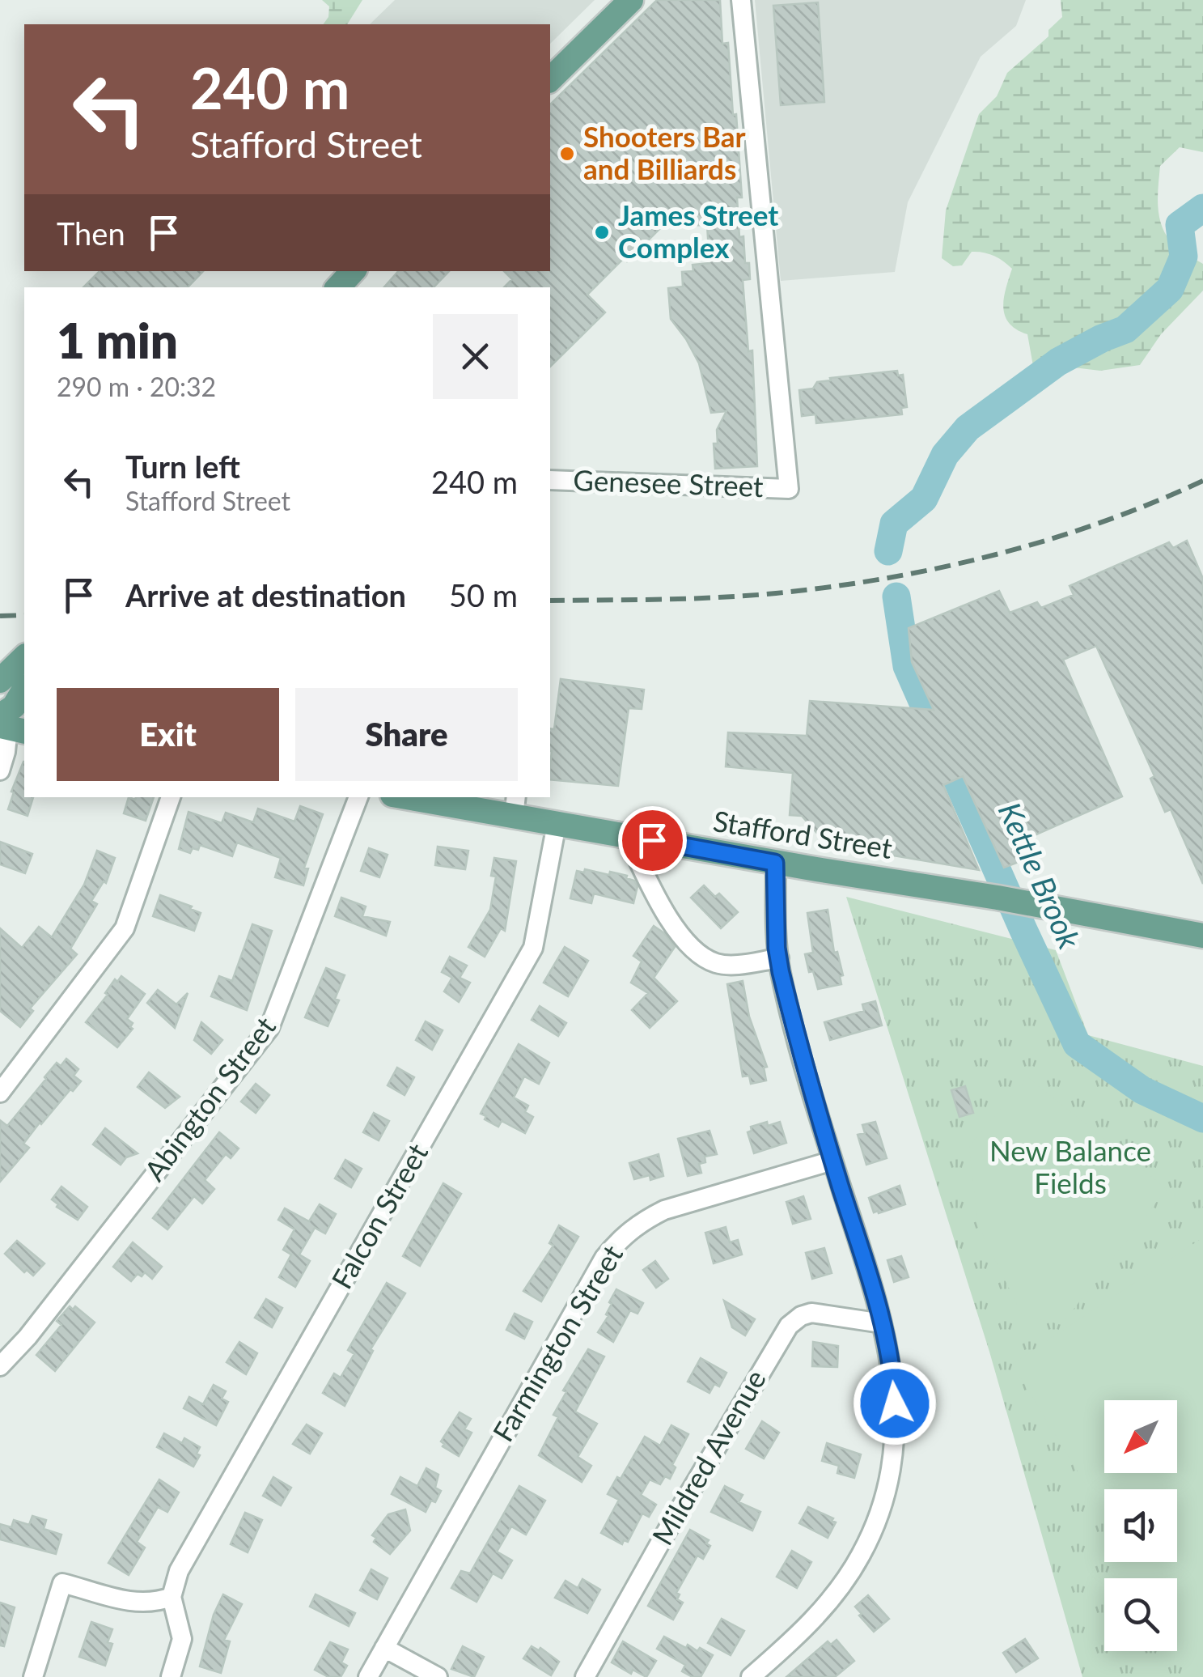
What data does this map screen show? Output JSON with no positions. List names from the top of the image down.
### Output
{
  "streets": {
    "main road": ["Stafford Street"],
    "street": [
      "Genesee Street",
      "Abington Street",
      "Falcon Street",
      "Farmington Street",
      "Mildred Avenue"
    ]
  },
  "crossings": [
    ["Stafford Street", "Falcon Street"]
  ],
  "water": ["Kettle Brook"],
  "parks": ["New Balance Fields"],
  "places": ["Shooters Bar and Billiards", "James Street Complex"],
  "north": "bottom left",
  "page": {
    "turn": ["240 m", "Stafford Street"],
    "then": "Then",
    "heading": ["1 min", "290 m · 20:32"],
    "list": [
      {
        "name": "Turn left",
        "note": "Stafford Street",
        "value": "240 m"
      },
      {
        "name": "Arrive at destination",
        "value": "50 m"
      }
    ],
    "buttons": ["Exit", "Share"]
  }
}
